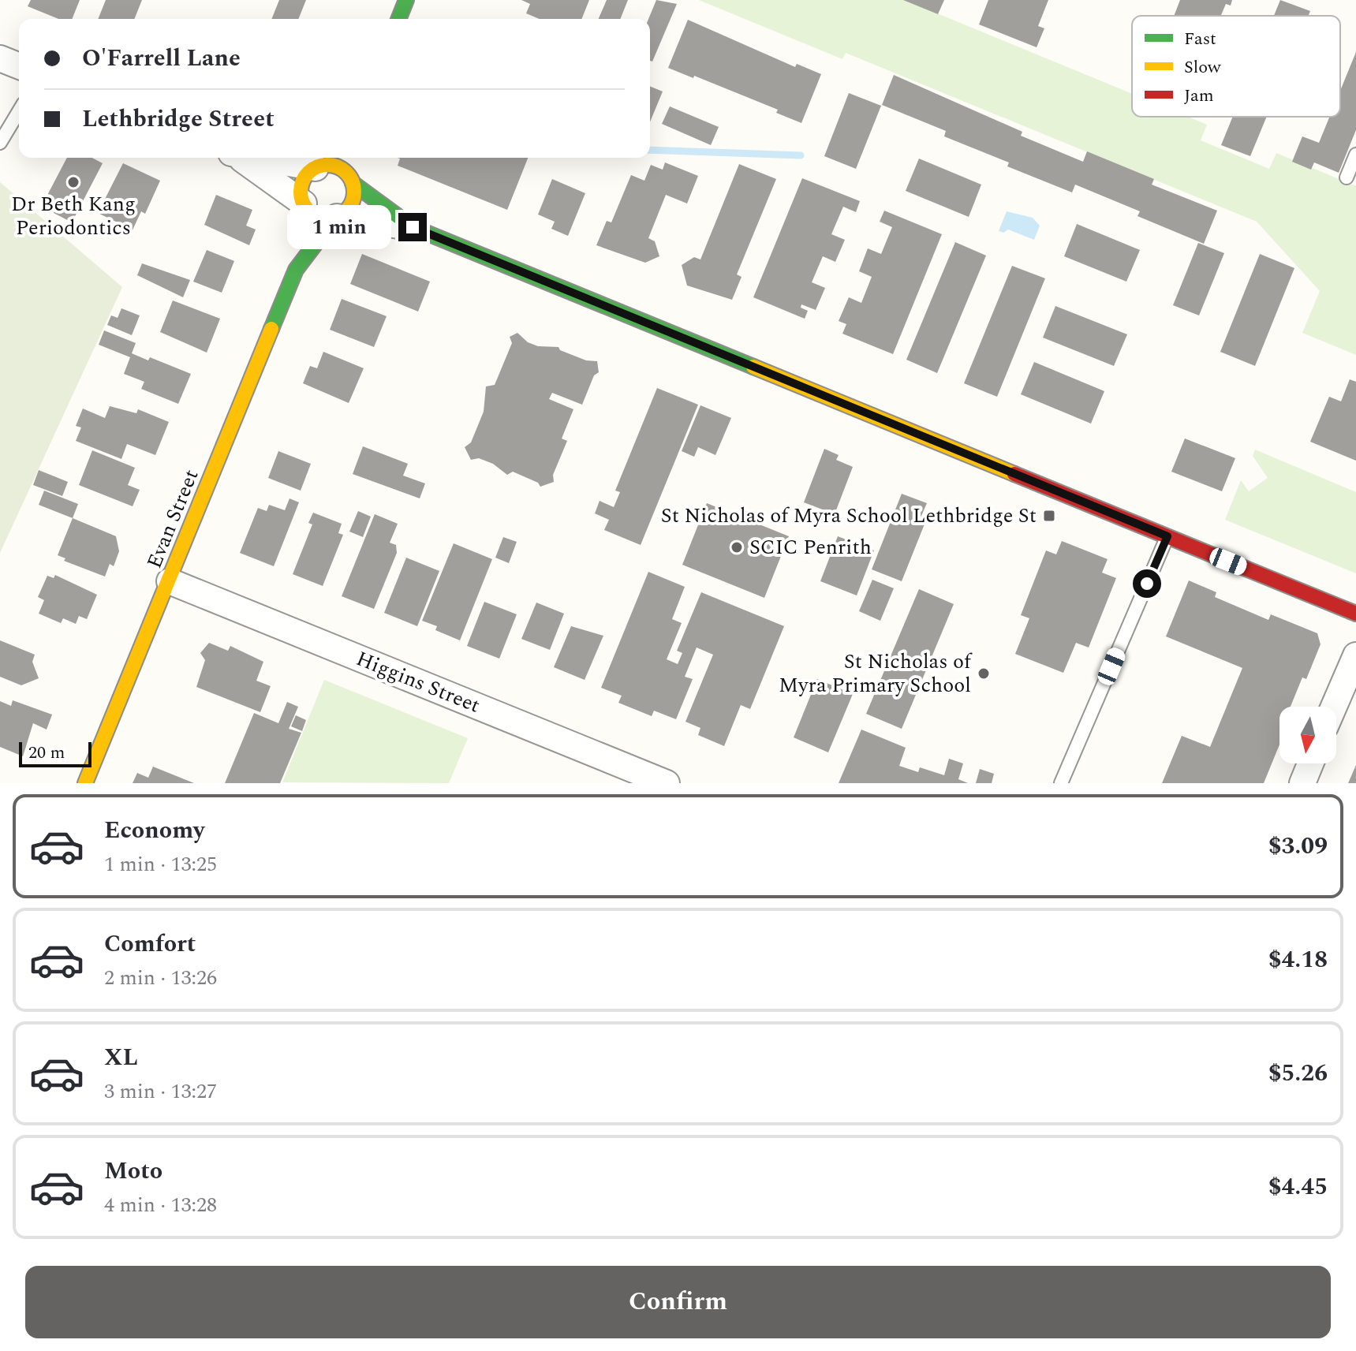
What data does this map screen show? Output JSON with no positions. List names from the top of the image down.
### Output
{
  "streets": {
    "street": ["Evan Street", "Higgins Street"]
  },
  "crossings": [
    ["Evan Street", "Higgins Street"]
  ],
  "places": {
    "other": ["Dr Beth Kang Periodontics", "SCIC Penrith", "St Nicholas of Myra Primary School"],
    "transit": ["St Nicholas of Myra School Lethbridge St"]
  },
  "legend": ["Fast", "Slow", "Jam"],
  "scale_bar": "20 m",
  "north": "bottom",
  "page": {
    "banner": ["O'Farrell Lane", "Lethbridge Street"],
    "bubble": "1 min",
    "scale": "20 m",
    "list": [
      {
        "name": "Economy",
        "note": "1 min · 13:25",
        "value": "$3.09"
      },
      {
        "name": "Comfort",
        "note": "2 min · 13:26",
        "value": "$4.18"
      },
      {
        "name": "XL",
        "note": "3 min · 13:27",
        "value": "$5.26"
      },
      {
        "name": "Moto",
        "note": "4 min · 13:28",
        "value": "$4.45"
      }
    ],
    "buttons": "Confirm"
  }
}
